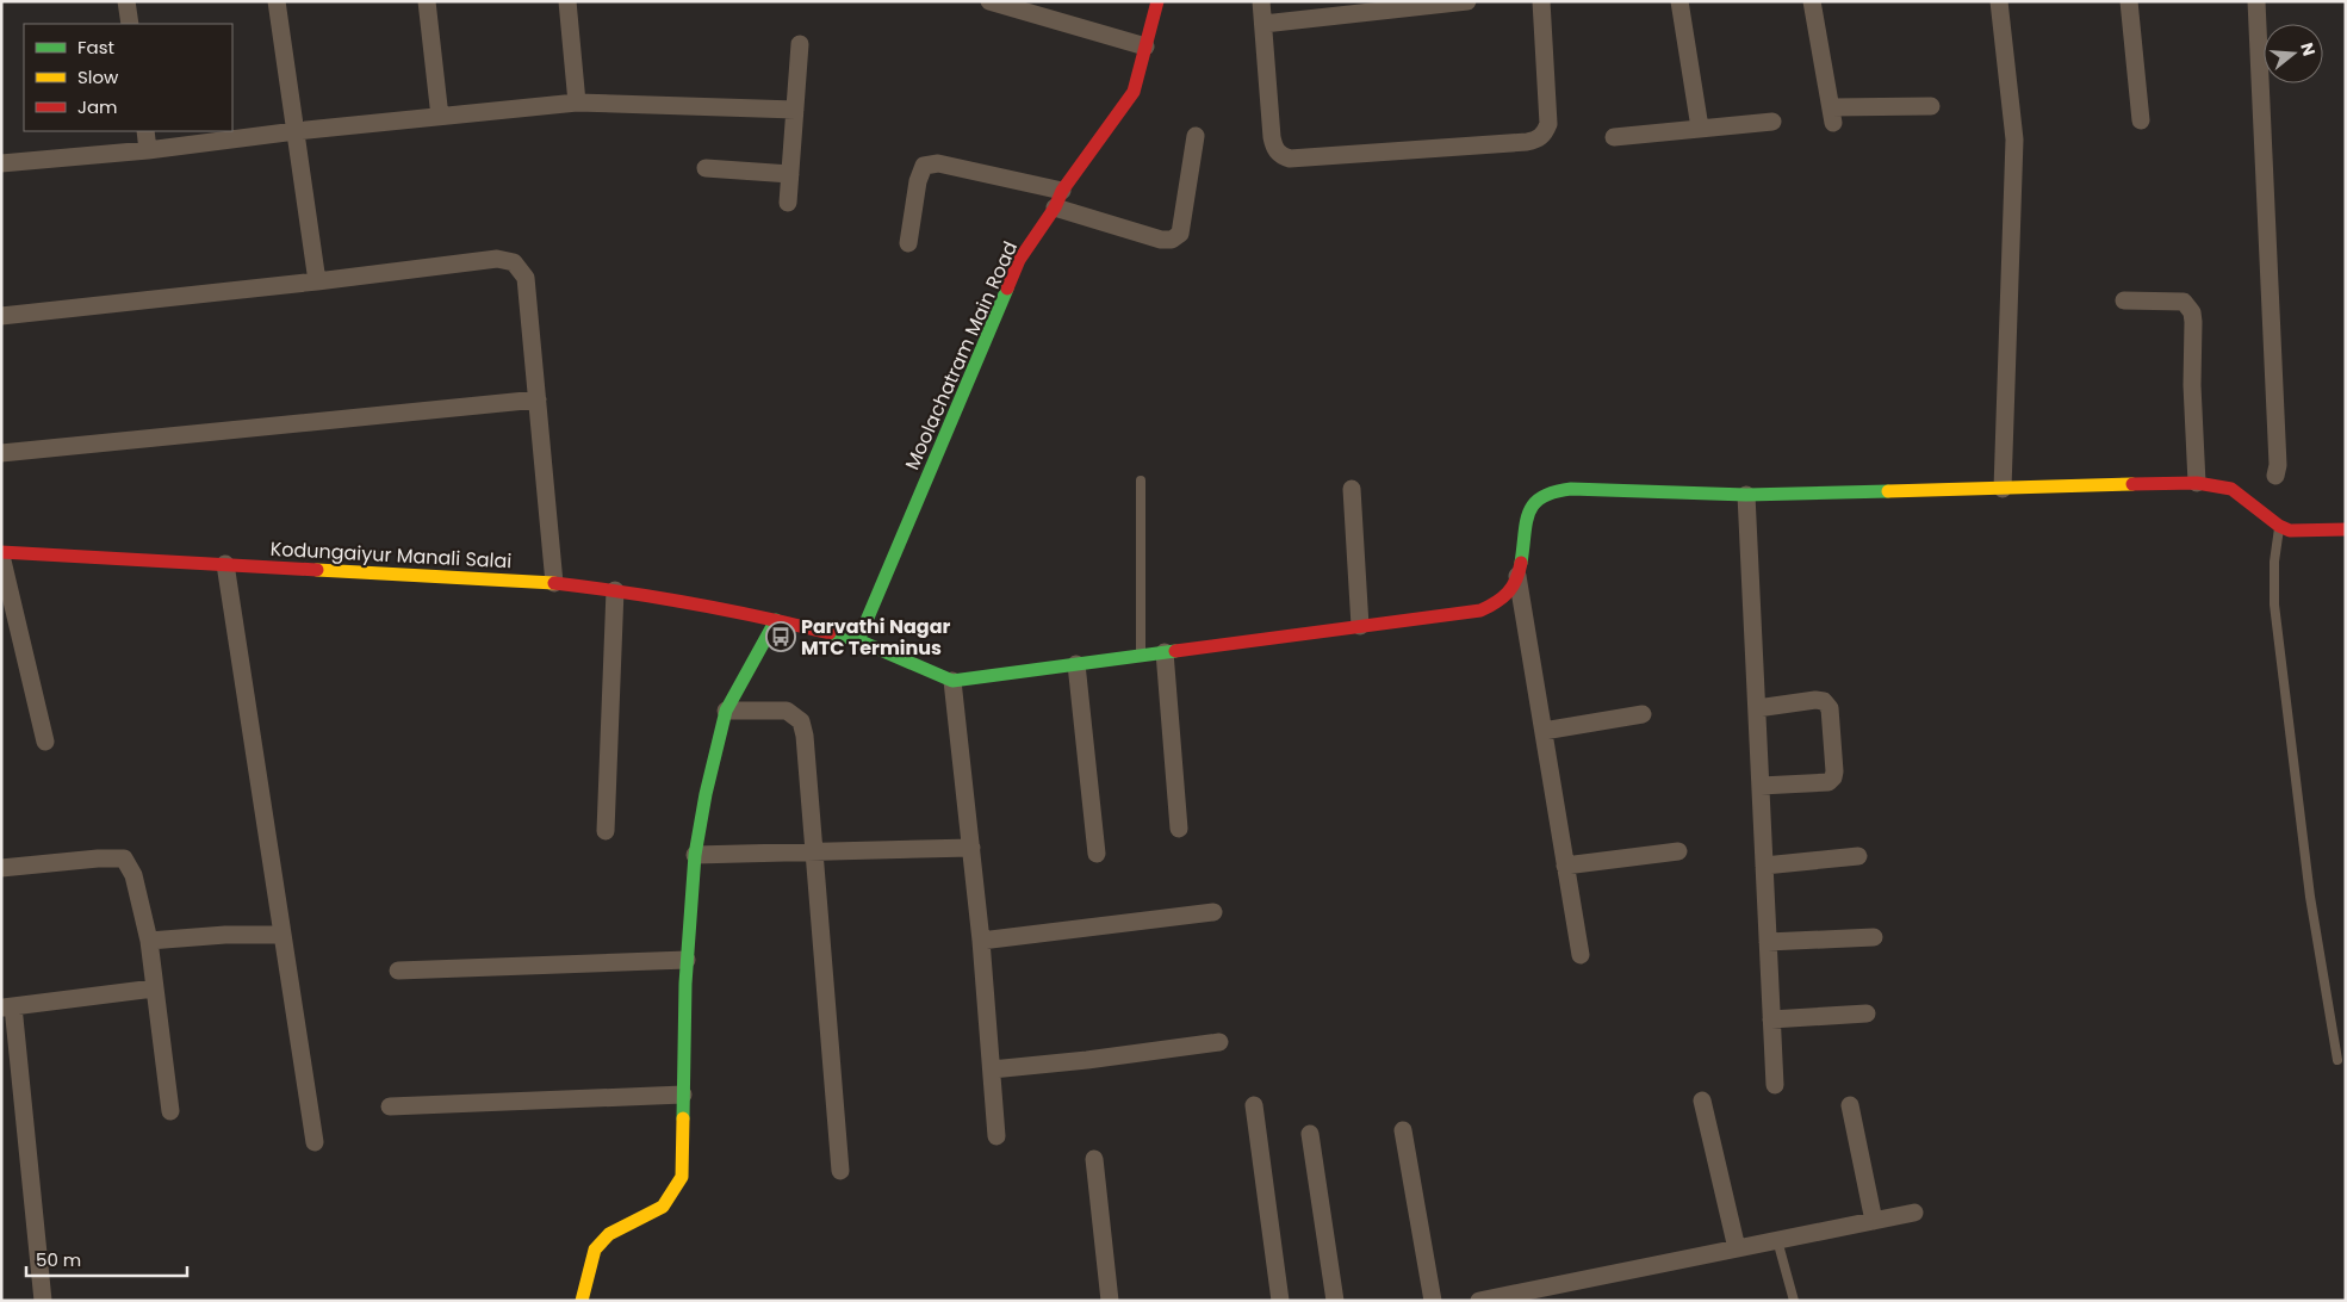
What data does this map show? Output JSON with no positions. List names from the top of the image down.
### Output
{
  "streets": {
    "street": ["Moolachatram Main Road", "Kodungaiyur Manali Salai"]
  },
  "crossings": [
    ["Moolachatram Main Road", "Kodungaiyur Manali Salai"]
  ],
  "places": {
    "bus stop": ["Parvathi Nagar MTC Terminus"]
  },
  "legend": ["Fast", "Slow", "Jam"],
  "scale_bar": "50 m",
  "north": "right"
}
